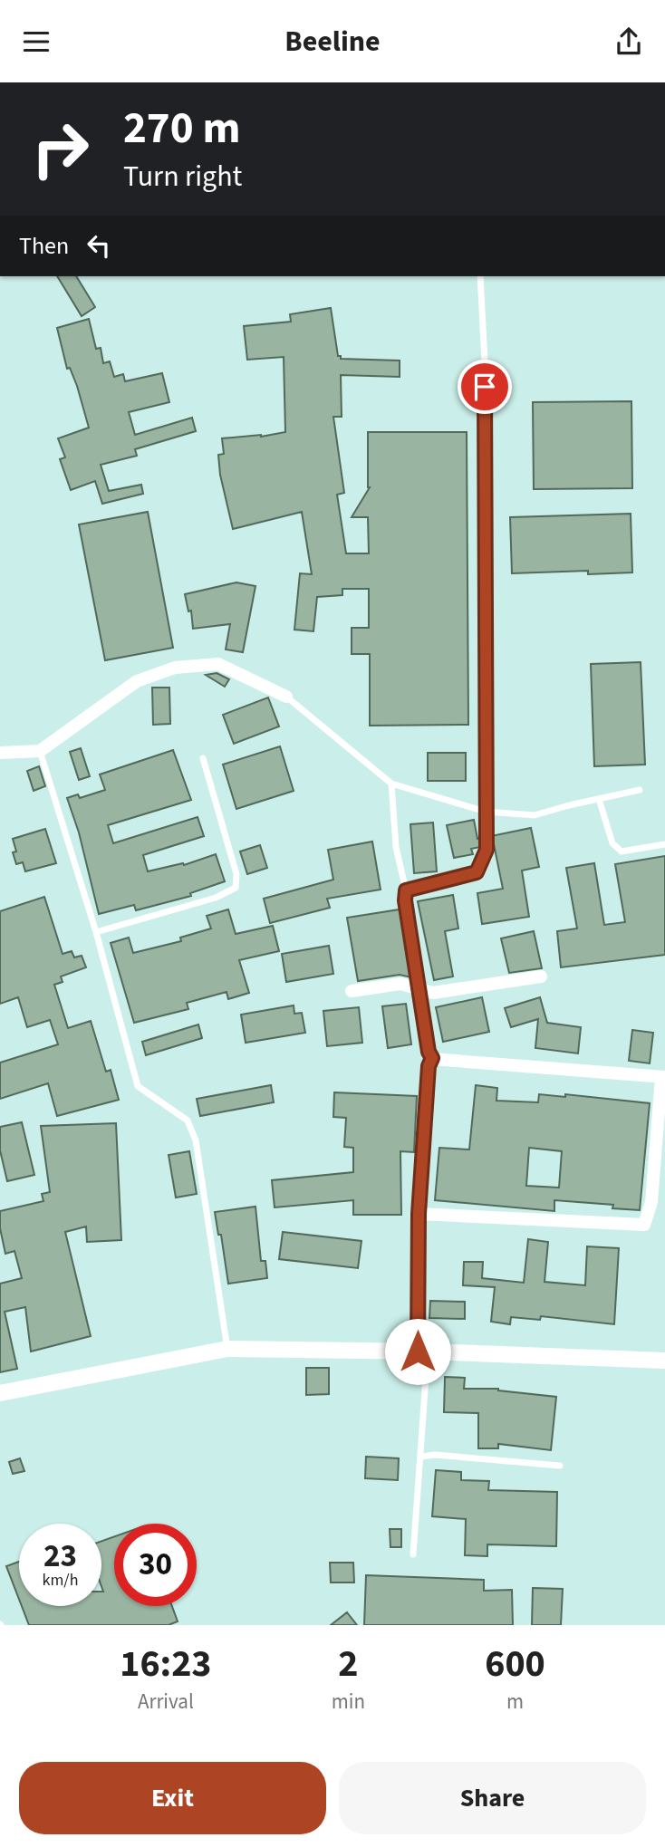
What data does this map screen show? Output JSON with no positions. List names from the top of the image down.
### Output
{
  "page": {
    "header": "Beeline",
    "turn": ["270 m", "Turn right"],
    "then": "Then",
    "speed": "23 km/h",
    "limit": "30",
    "eta": [
      "16:23",
      "Arrival",
      "2",
      "min",
      "600",
      "m"
    ],
    "buttons": ["Exit", "Share"]
  }
}
